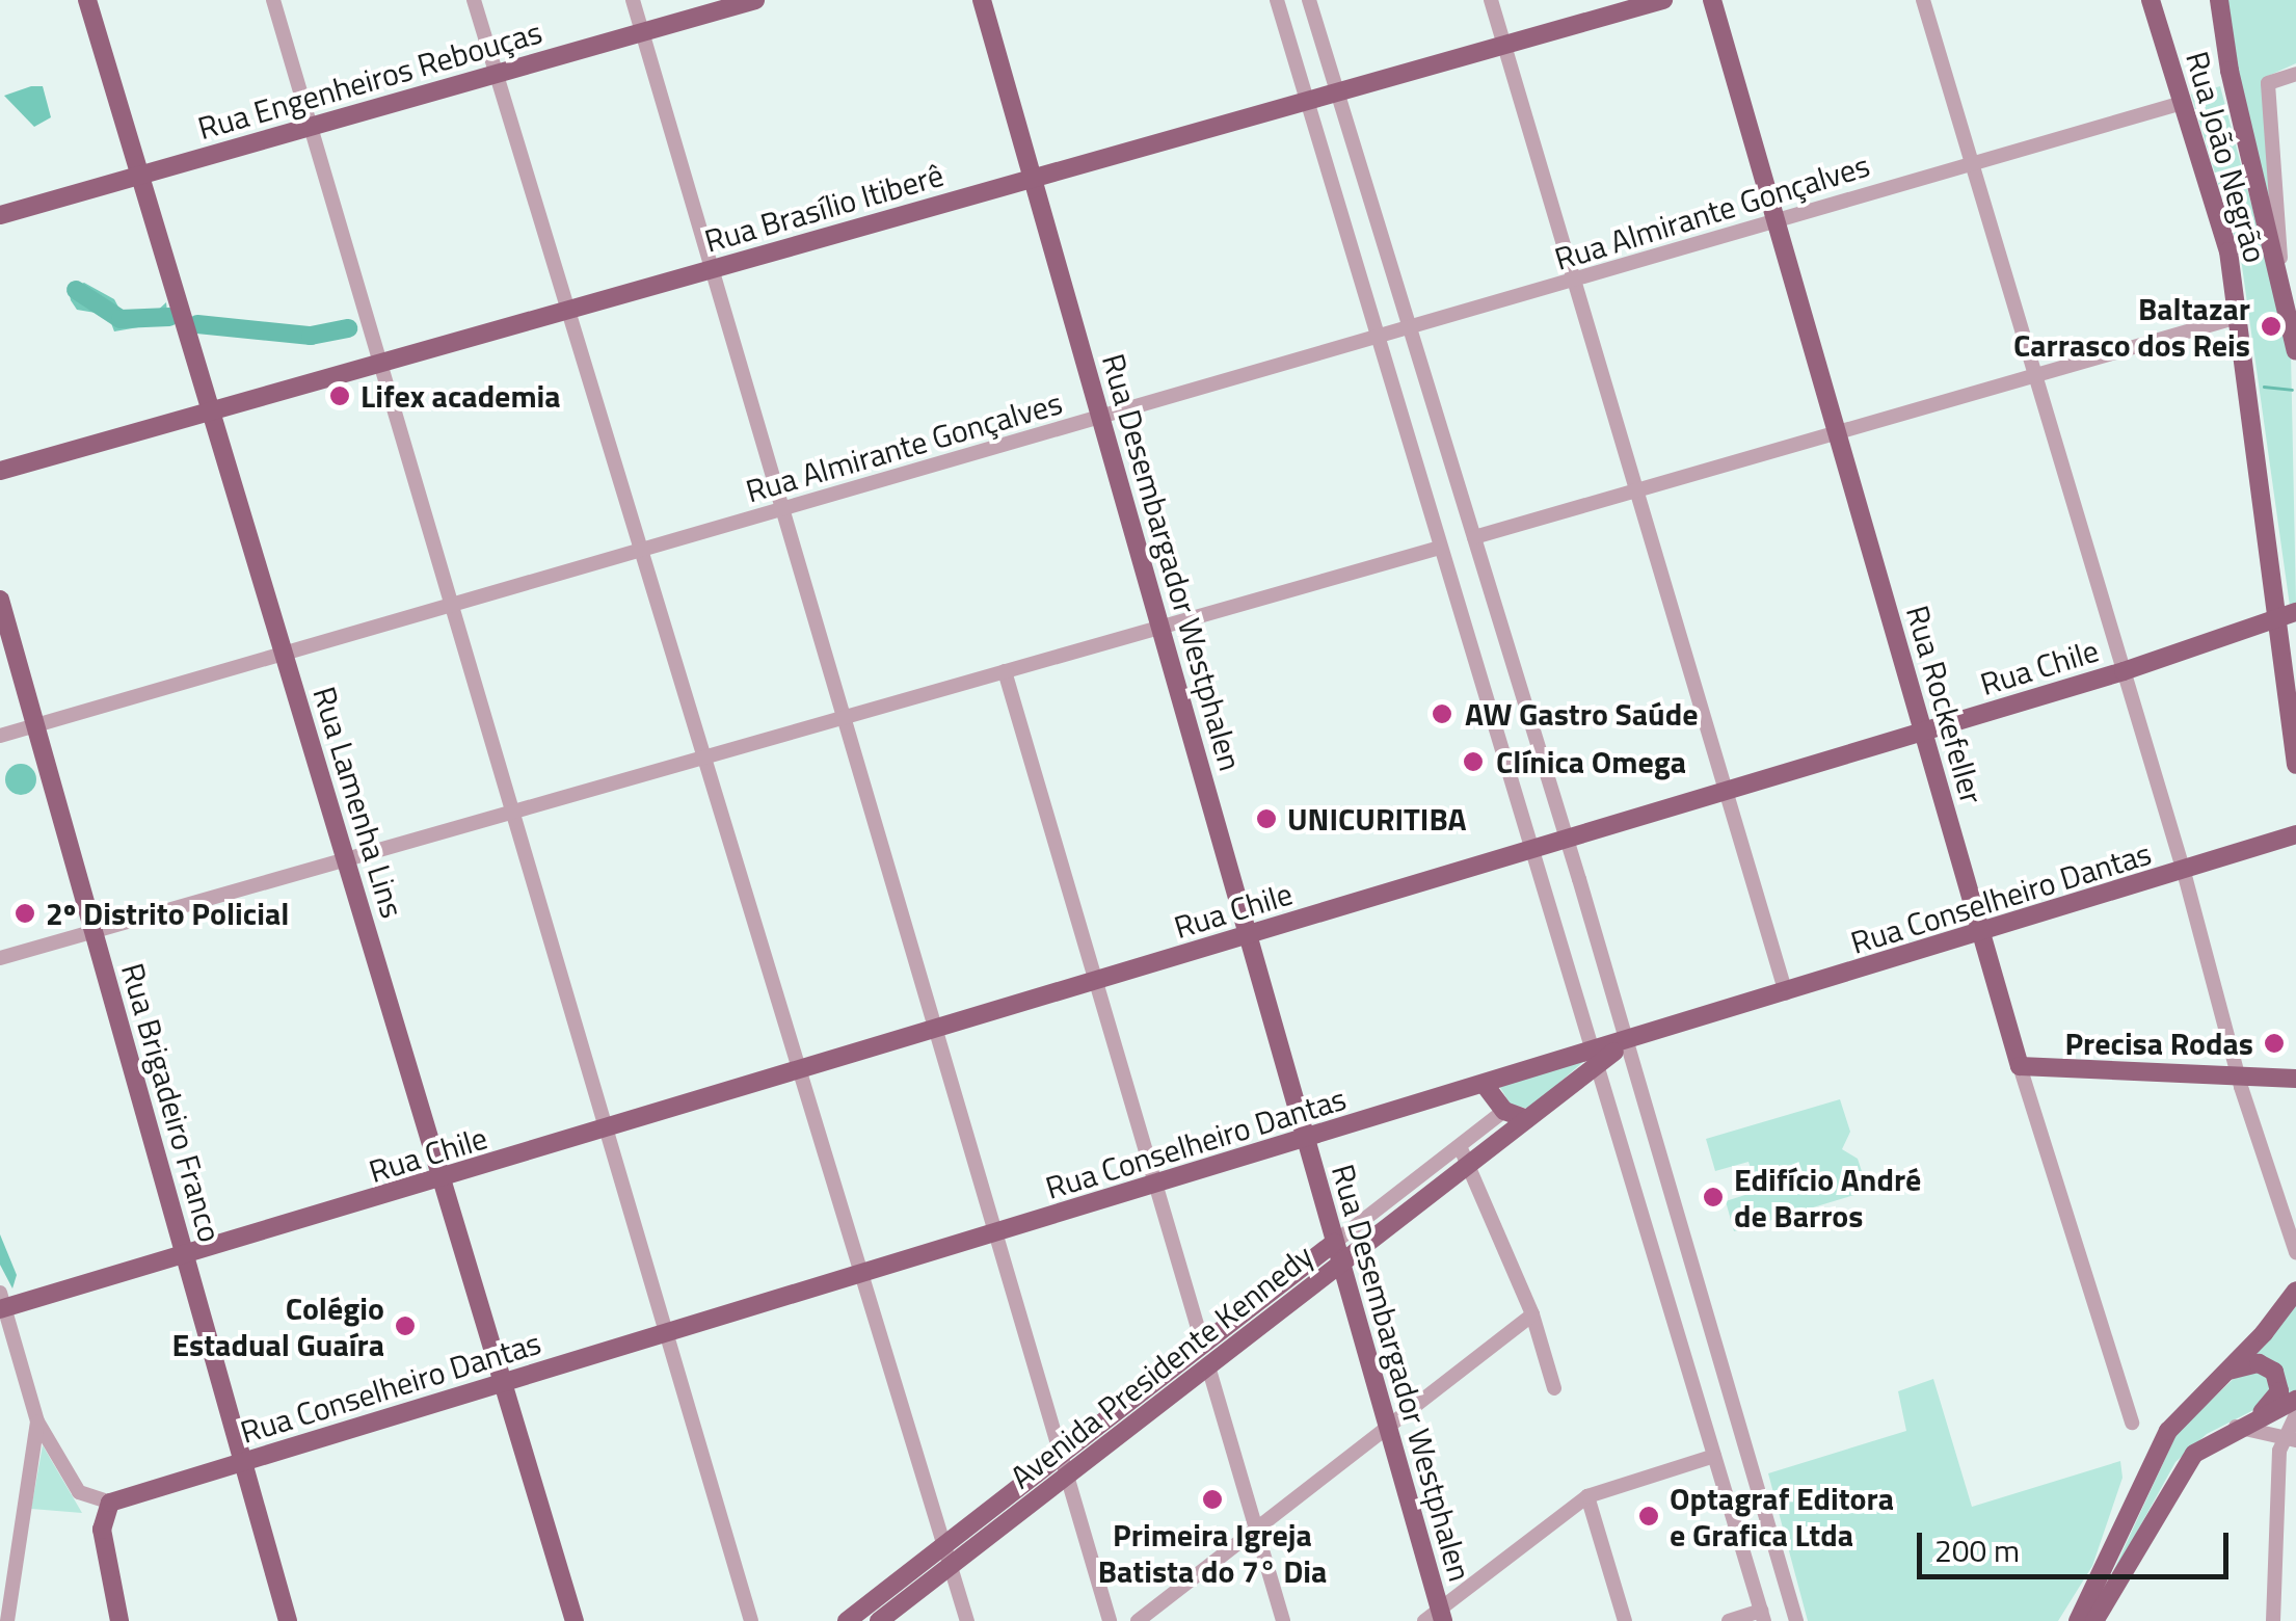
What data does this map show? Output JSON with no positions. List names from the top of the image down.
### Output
{
  "streets": {
    "main road": [
      "Rua Engenheiros Rebouças",
      "Rua João Negrão",
      "Rua Brasílio Itiberê",
      "Rua Desembargador Westphalen",
      "Rua Chile",
      "Rua Rockefeller",
      "Rua Lamenha Lins",
      "Rua Conselheiro Dantas",
      "Rua Brigadeiro Franco",
      "Avenida Presidente Kennedy"
    ],
    "street": ["Rua Almirante Gonçalves"]
  },
  "crossings": [
    ["Rua Engenheiros Rebouças", "Rua Lamenha Lins"],
    ["Rua João Negrão", "Rua Almirante Gonçalves"],
    ["Rua João Negrão", "Rua Chile"],
    ["Rua Brasílio Itiberê", "Rua Desembargador Westphalen"],
    ["Rua Brasílio Itiberê", "Rua Lamenha Lins"],
    ["Rua Almirante Gonçalves", "Rua Desembargador Westphalen"],
    ["Rua Almirante Gonçalves", "Rua Rockefeller"],
    ["Rua Almirante Gonçalves", "Rua Lamenha Lins"],
    ["Rua Almirante Gonçalves", "Rua Brigadeiro Franco"],
    ["Rua Desembargador Westphalen", "Rua Chile"],
    ["Rua Desembargador Westphalen", "Rua Conselheiro Dantas"],
    ["Rua Desembargador Westphalen", "Avenida Presidente Kennedy"],
    ["Rua Chile", "Rua Rockefeller"],
    ["Rua Chile", "Rua Lamenha Lins"],
    ["Rua Chile", "Rua Brigadeiro Franco"],
    ["Rua Rockefeller", "Rua Conselheiro Dantas"],
    ["Rua Lamenha Lins", "Rua Conselheiro Dantas"],
    ["Rua Conselheiro Dantas", "Rua Brigadeiro Franco"],
    ["Rua Conselheiro Dantas", "Avenida Presidente Kennedy"]
  ],
  "places": [
    "Baltazar Carrasco dos Reis",
    "Lifex academia",
    "AW Gastro Saúde",
    "Clínica Omega",
    "UNICURITIBA",
    "2º Distrito Policial",
    "Precisa Rodas",
    "Edifício André de Barros",
    "Colégio Estadual Guaíra",
    "Primeira Igreja Batista do 7° Dia",
    "Optagraf Editora e Grafica Ltda"
  ],
  "scale_bar": "200 m"
}
